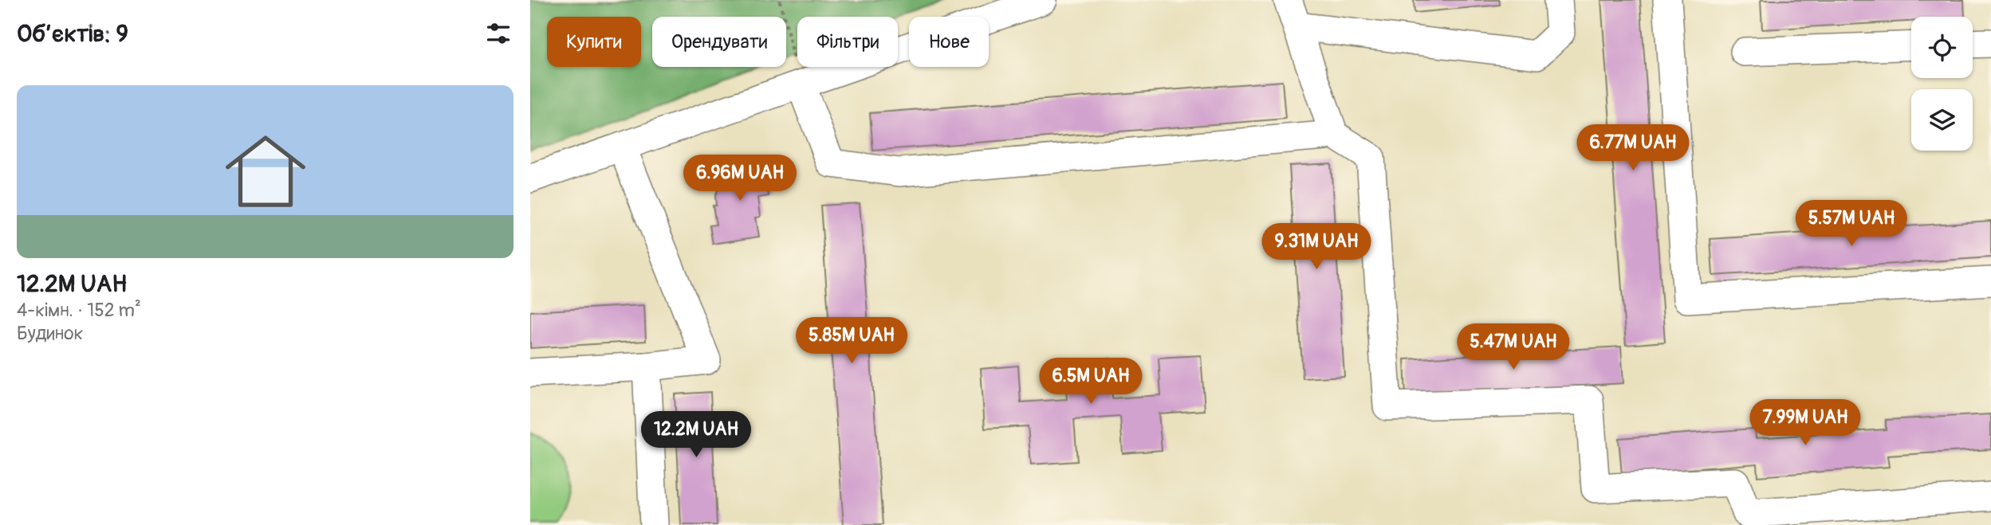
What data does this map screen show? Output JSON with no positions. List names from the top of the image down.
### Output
{
  "page": {
    "heading": "Об’єктів: 9",
    "chip": [
      "Купити",
      "Орендувати",
      "Фільтри",
      "Нове"
    ],
    "list": [
      {
        "name": "12.2M UAH",
        "note": "4-кімн. · 152 m² · Будинок"
      }
    ],
    "price": [
      "6.77M UAH",
      "6.96M UAH",
      "5.57M UAH",
      "9.31M UAH",
      "5.85M UAH",
      "5.47M UAH",
      "6.5M UAH",
      "7.99M UAH",
      "12.2M UAH"
    ]
  }
}
